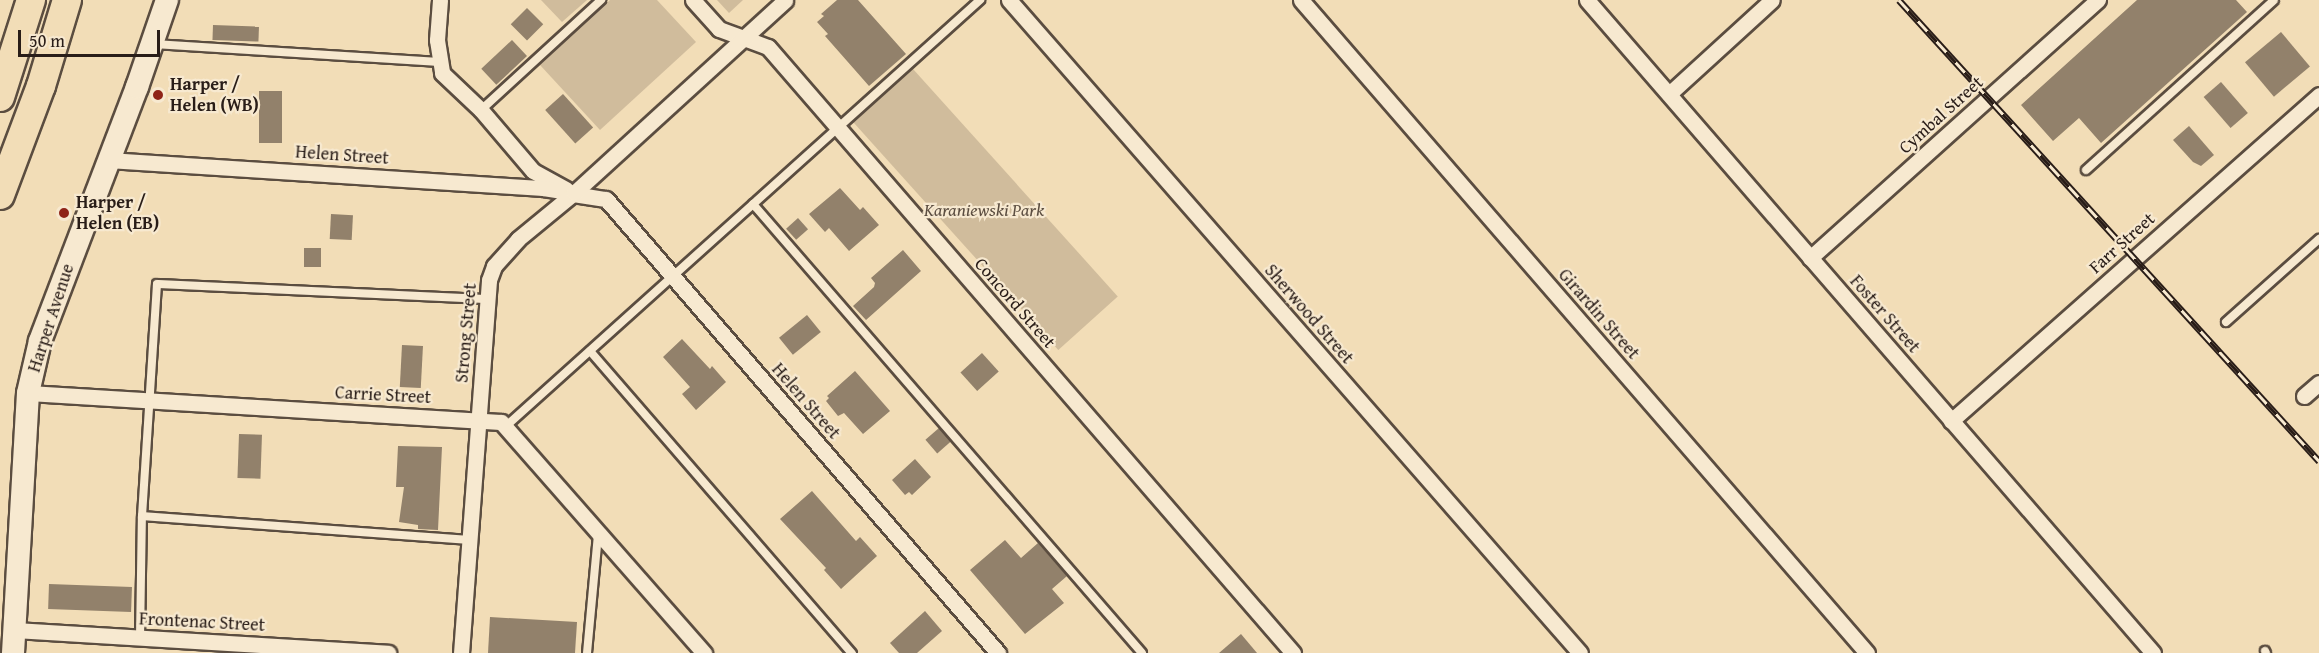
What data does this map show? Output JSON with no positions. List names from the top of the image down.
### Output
{
  "streets": {
    "street": [
      "Cymbal Street",
      "Helen Street",
      "Farr Street",
      "Concord Street",
      "Sherwood Street",
      "Girardin Street",
      "Foster Street",
      "Harper Avenue",
      "Strong Street",
      "Carrie Street",
      "Frontenac Street"
    ]
  },
  "crossings": [
    ["Cymbal Street", "Foster Street"],
    ["Helen Street", "Harper Avenue"],
    ["Helen Street", "Strong Street"],
    ["Farr Street", "Foster Street"],
    ["Concord Street", "Strong Street"],
    ["Harper Avenue", "Carrie Street"],
    ["Harper Avenue", "Frontenac Street"],
    ["Strong Street", "Carrie Street"]
  ],
  "parks": ["Karaniewski Park"],
  "places": ["Harper / Helen (WB)", "Harper / Helen (EB)"],
  "scale_bar": "50 m"
}
